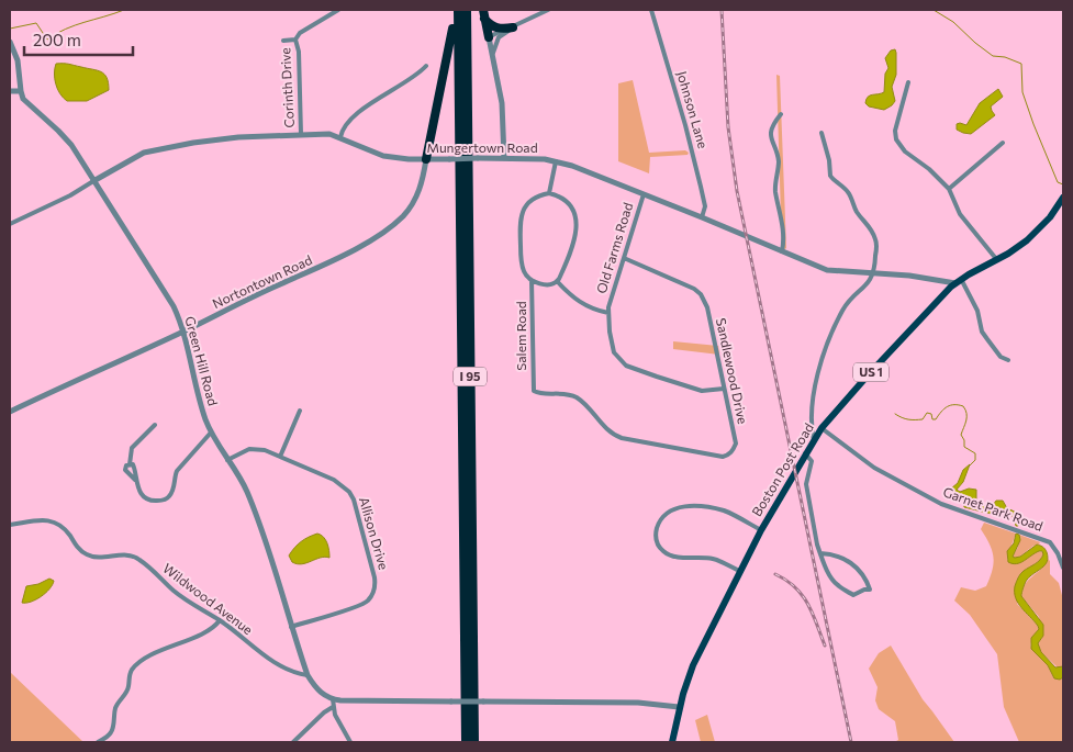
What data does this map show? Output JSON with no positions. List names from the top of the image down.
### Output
{
  "streets": {
    "highway": ["I 95"],
    "main road": ["US 1", "Boston Post Road"],
    "street": [
      "Corinth Drive",
      "Johnson Lane",
      "Mungertown Road",
      "Old Farms Road",
      "Nortontown Road",
      "Salem Road",
      "Green Hill Road",
      "Sandlewood Drive",
      "Garnet Park Road",
      "Allison Drive",
      "Wildwood Avenue"
    ]
  },
  "crossings": [
    ["Corinth Drive", "Mungertown Road"],
    ["Johnson Lane", "Mungertown Road"],
    ["Mungertown Road", "Old Farms Road"],
    ["Mungertown Road", "Nortontown Road"],
    ["Mungertown Road", "Green Hill Road"],
    ["Mungertown Road", "Boston Post Road"],
    ["Old Farms Road", "Sandlewood Drive"],
    ["Nortontown Road", "Green Hill Road"],
    ["Salem Road", "Sandlewood Drive"],
    ["Green Hill Road", "Allison Drive"],
    ["Green Hill Road", "Wildwood Avenue"],
    ["Boston Post Road", "Garnet Park Road"]
  ],
  "scale_bar": "200 m"
}
